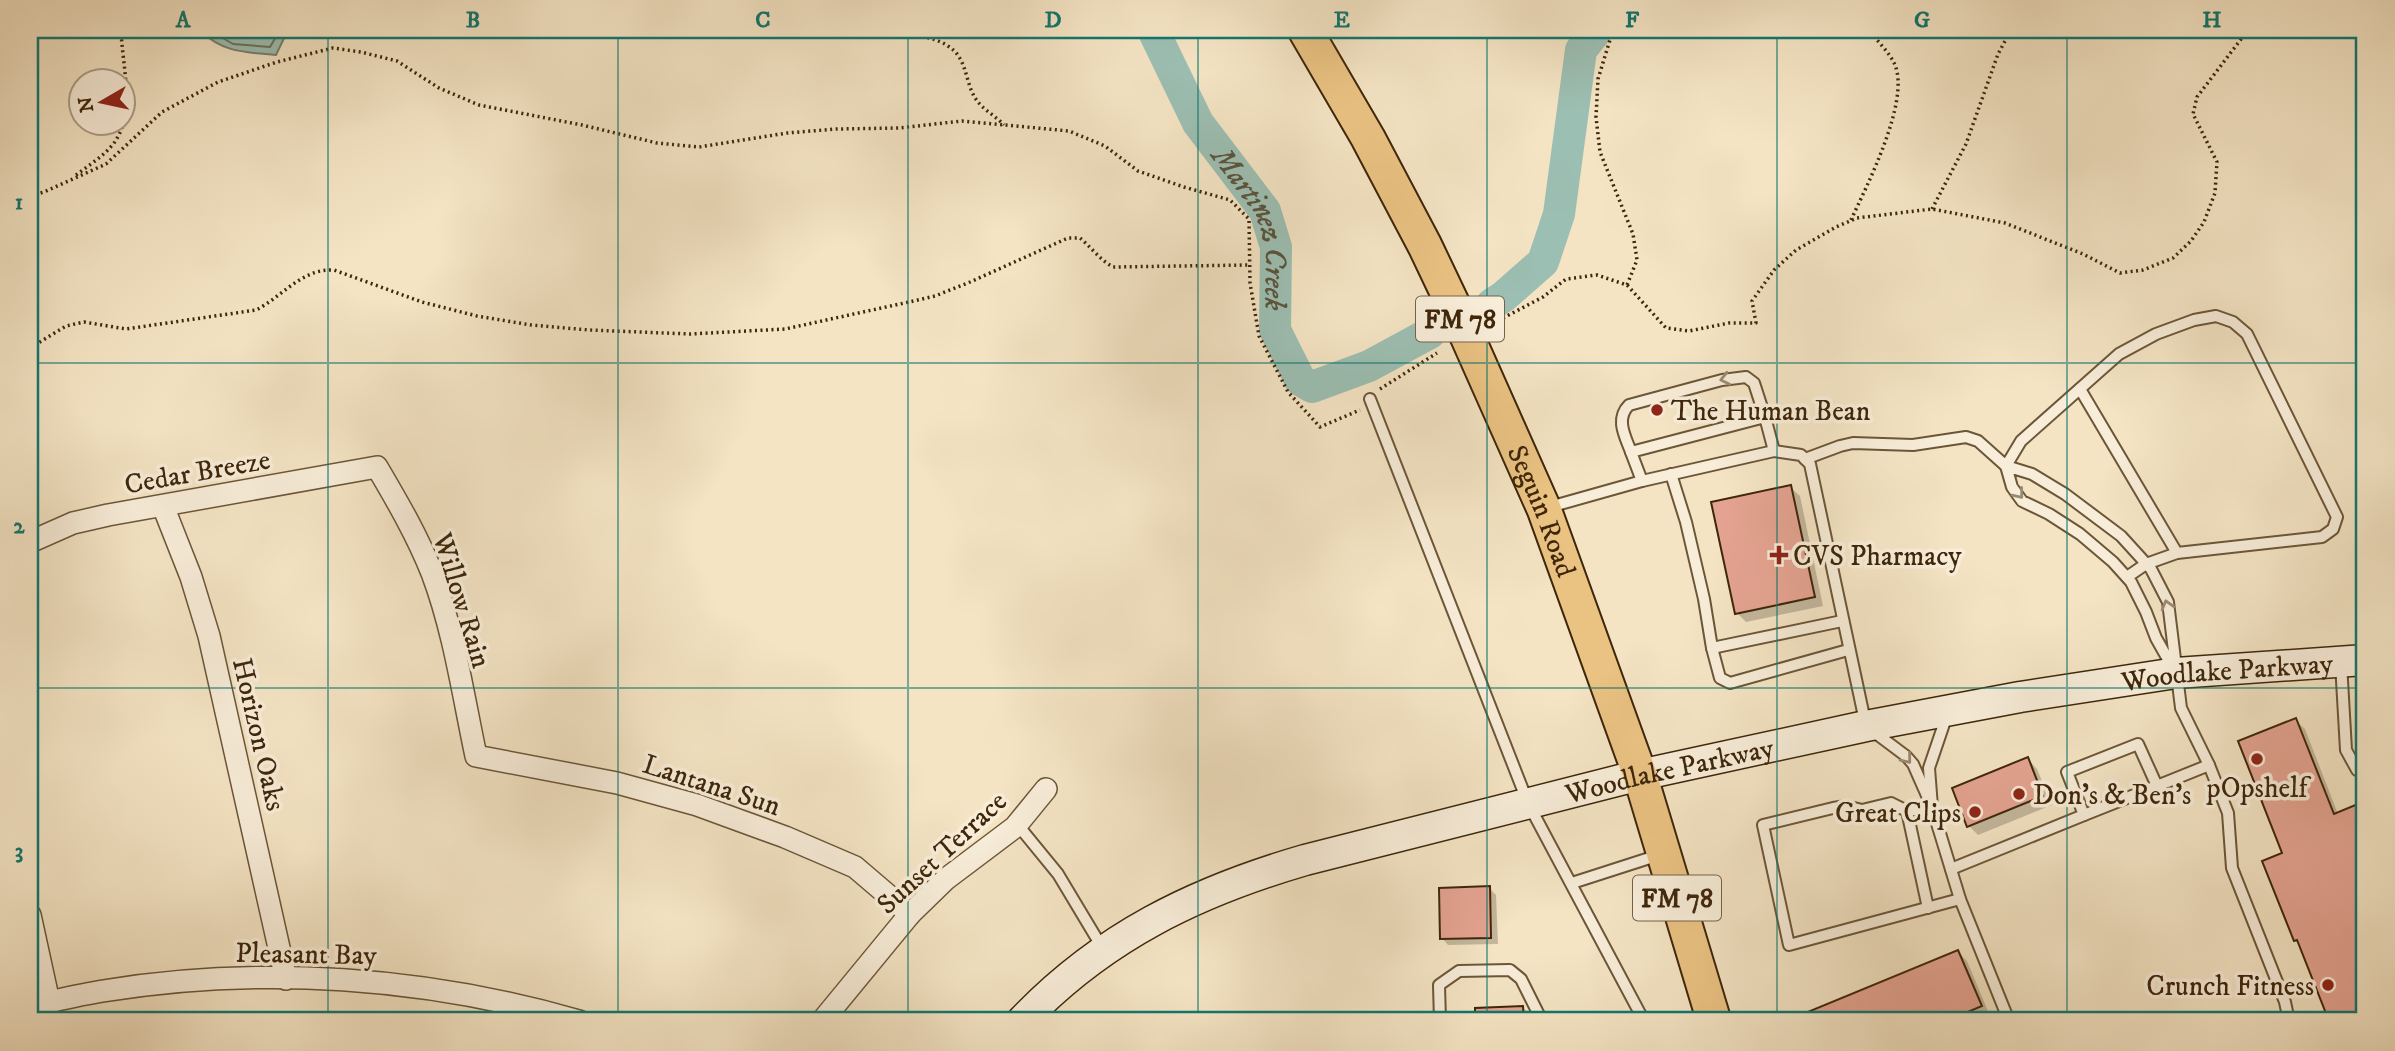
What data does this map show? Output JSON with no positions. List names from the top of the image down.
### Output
{
  "streets": {
    "main road": ["FM 78", "Seguin Road"],
    "street": [
      "Cedar Breeze",
      "Willow Rain",
      "Woodlake Parkway",
      "Horizon Oaks",
      "Lantana Sun",
      "Sunset Terrace",
      "Pleasant Bay"
    ]
  },
  "crossings": [
    ["Cedar Breeze", "Willow Rain"],
    ["Cedar Breeze", "Horizon Oaks"],
    ["Seguin Road", "Woodlake Parkway"],
    ["Willow Rain", "Lantana Sun"],
    ["Horizon Oaks", "Pleasant Bay"],
    ["Lantana Sun", "Sunset Terrace"]
  ],
  "water": ["Martinez Creek"],
  "places": {
    "other": [
      "The Human Bean",
      "pOpshelf",
      "Don's & Ben's",
      "Great Clips",
      "Crunch Fitness"
    ],
    "health": ["CVS Pharmacy"]
  },
  "north": "left",
  "grid": {
    "columns": [
      "A",
      "B",
      "C",
      "D",
      "E",
      "F",
      "G",
      "H"
    ],
    "rows": ["1", "2", "3"]
  }
}
